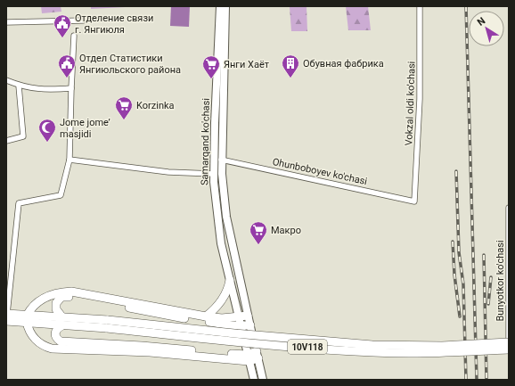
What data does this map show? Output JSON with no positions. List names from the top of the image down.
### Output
{
  "streets": {
    "main road": ["Samarqand ko'chasi", "10V118"],
    "street": ["Vokzal oldi ko'chasi", "Ohunboboyev ko'chasi", "Bunyotkor ko'chasi"]
  },
  "crossings": [
    ["Vokzal oldi ko'chasi", "Ohunboboyev ko'chasi"],
    ["Samarqand ko'chasi", "Ohunboboyev ko'chasi"]
  ],
  "places": {
    "public building": ["Отделение связи г. Янгиюля", "Отдел Статистики Янгиюльского района"],
    "building": ["Обувная фабрика"],
    "supermarket": ["Янги Хаёт", "Korzinka", "Макро"],
    "mosque": ["Jome jome’ masjidi"]
  },
  "north": "top left"
}
